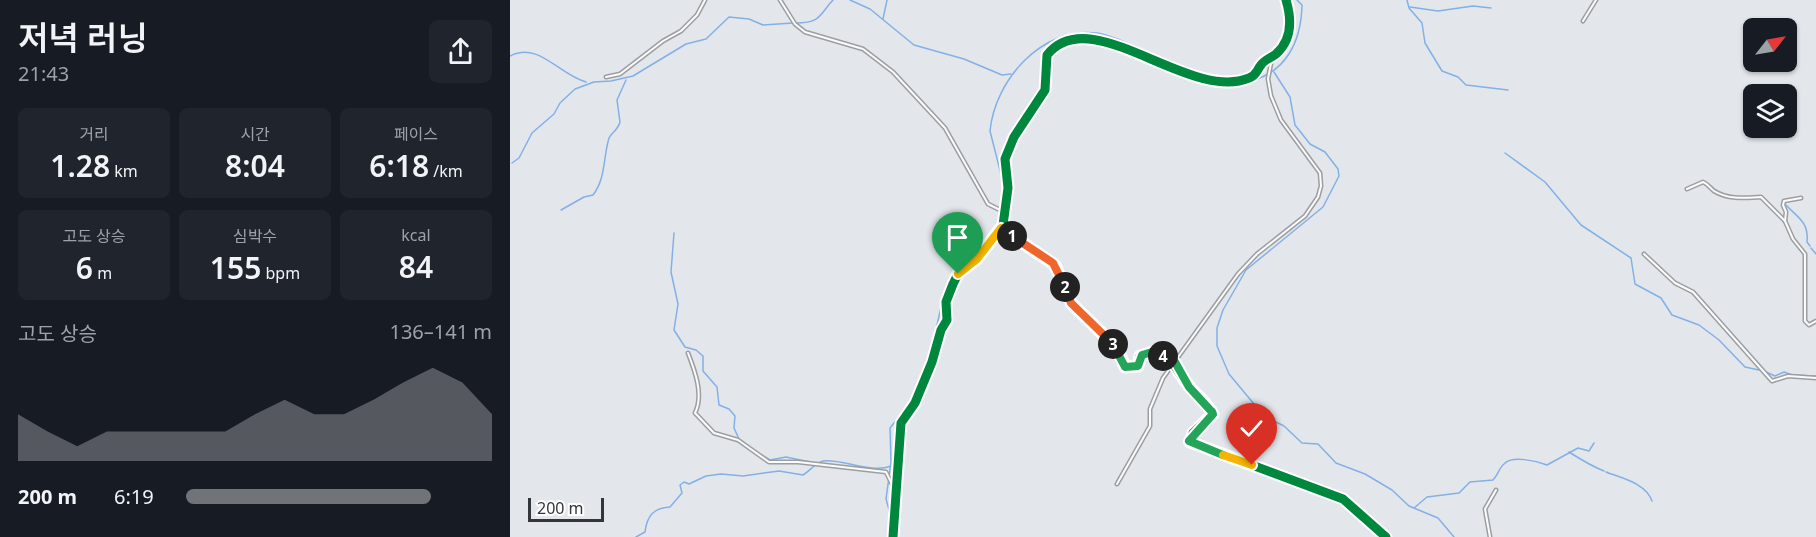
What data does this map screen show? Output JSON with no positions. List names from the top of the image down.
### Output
{
  "scale_bar": "200 m",
  "north": "top right",
  "page": {
    "heading": ["저녁 러닝", "21:43"],
    "stats": [
      ["거리", "1.28 km"],
      ["시간", "8:04"],
      ["페이스", "6:18 /km"],
      ["고도 상승", "6 m"],
      ["심박수", "155 bpm"],
      ["kcal", "84"]
    ],
    "pins": [
      "1",
      "2",
      "3",
      "4"
    ],
    "chart": ["고도 상승", "136–141 m"],
    "list": [
      {
        "name": "200 m",
        "note": "6:19"
      }
    ],
    "scale": "200 m"
  }
}
